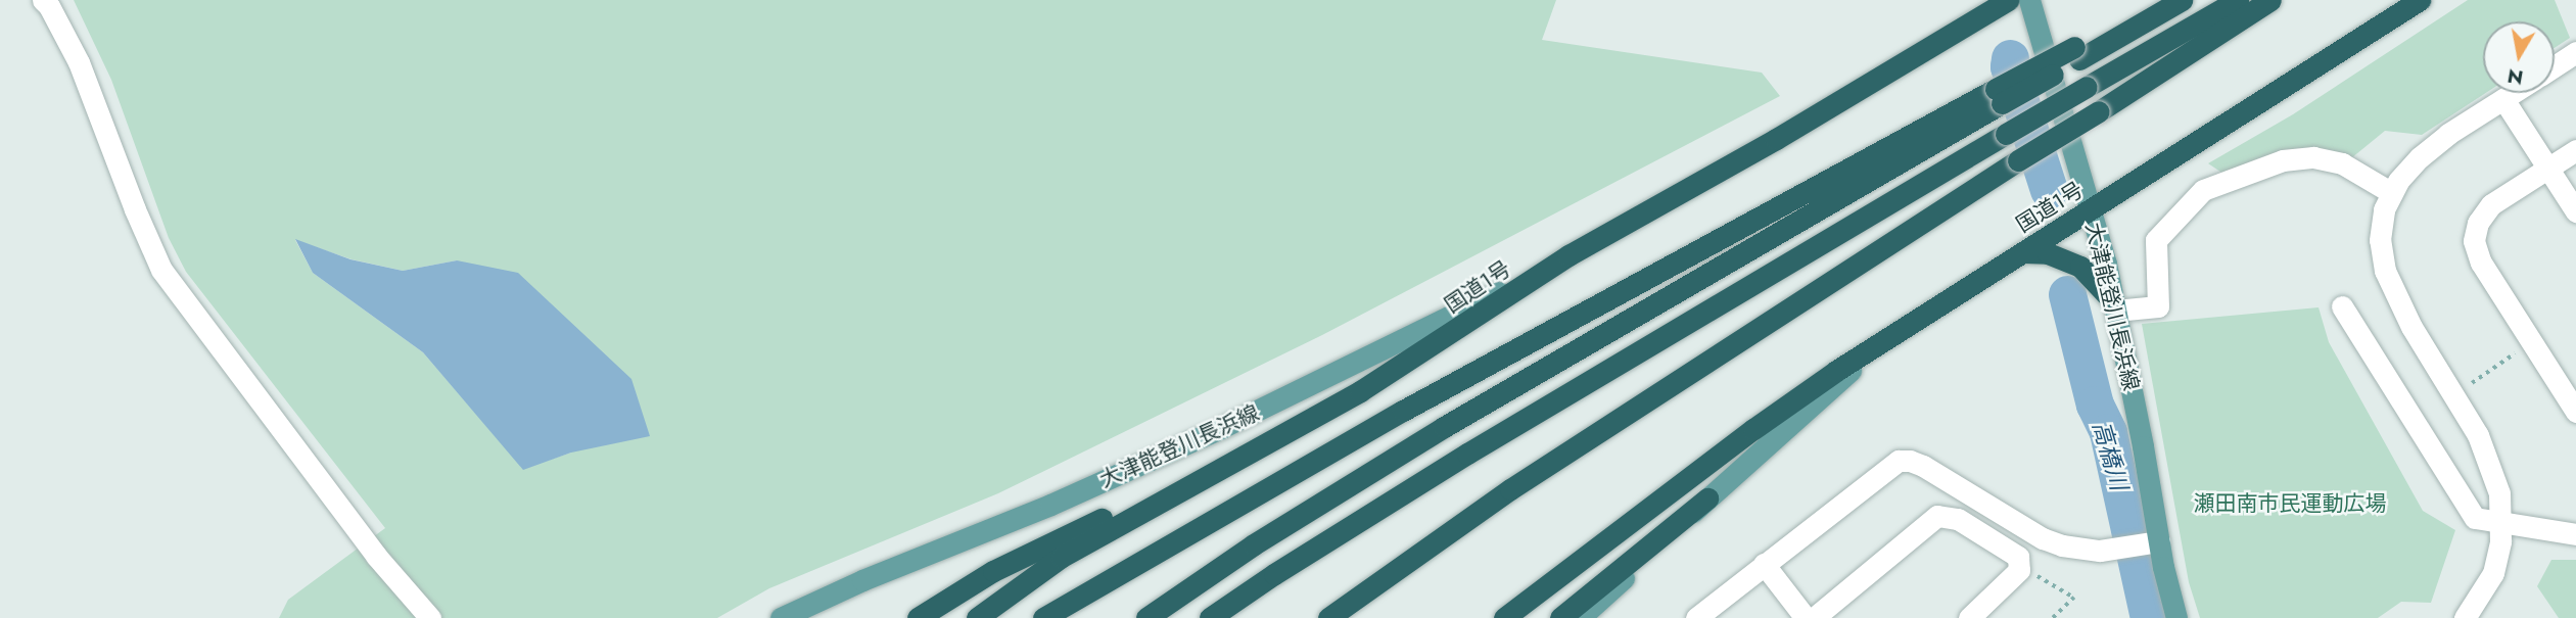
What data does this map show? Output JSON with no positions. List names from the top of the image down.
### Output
{
  "streets": {
    "highway": ["国道1号"],
    "main road": ["大津能登川長浜線"]
  },
  "crossings": [
    ["国道1号", "大津能登川長浜線"]
  ],
  "water": ["高橋川"],
  "parks": ["瀬田南市民運動広場"],
  "north": "bottom"
}
